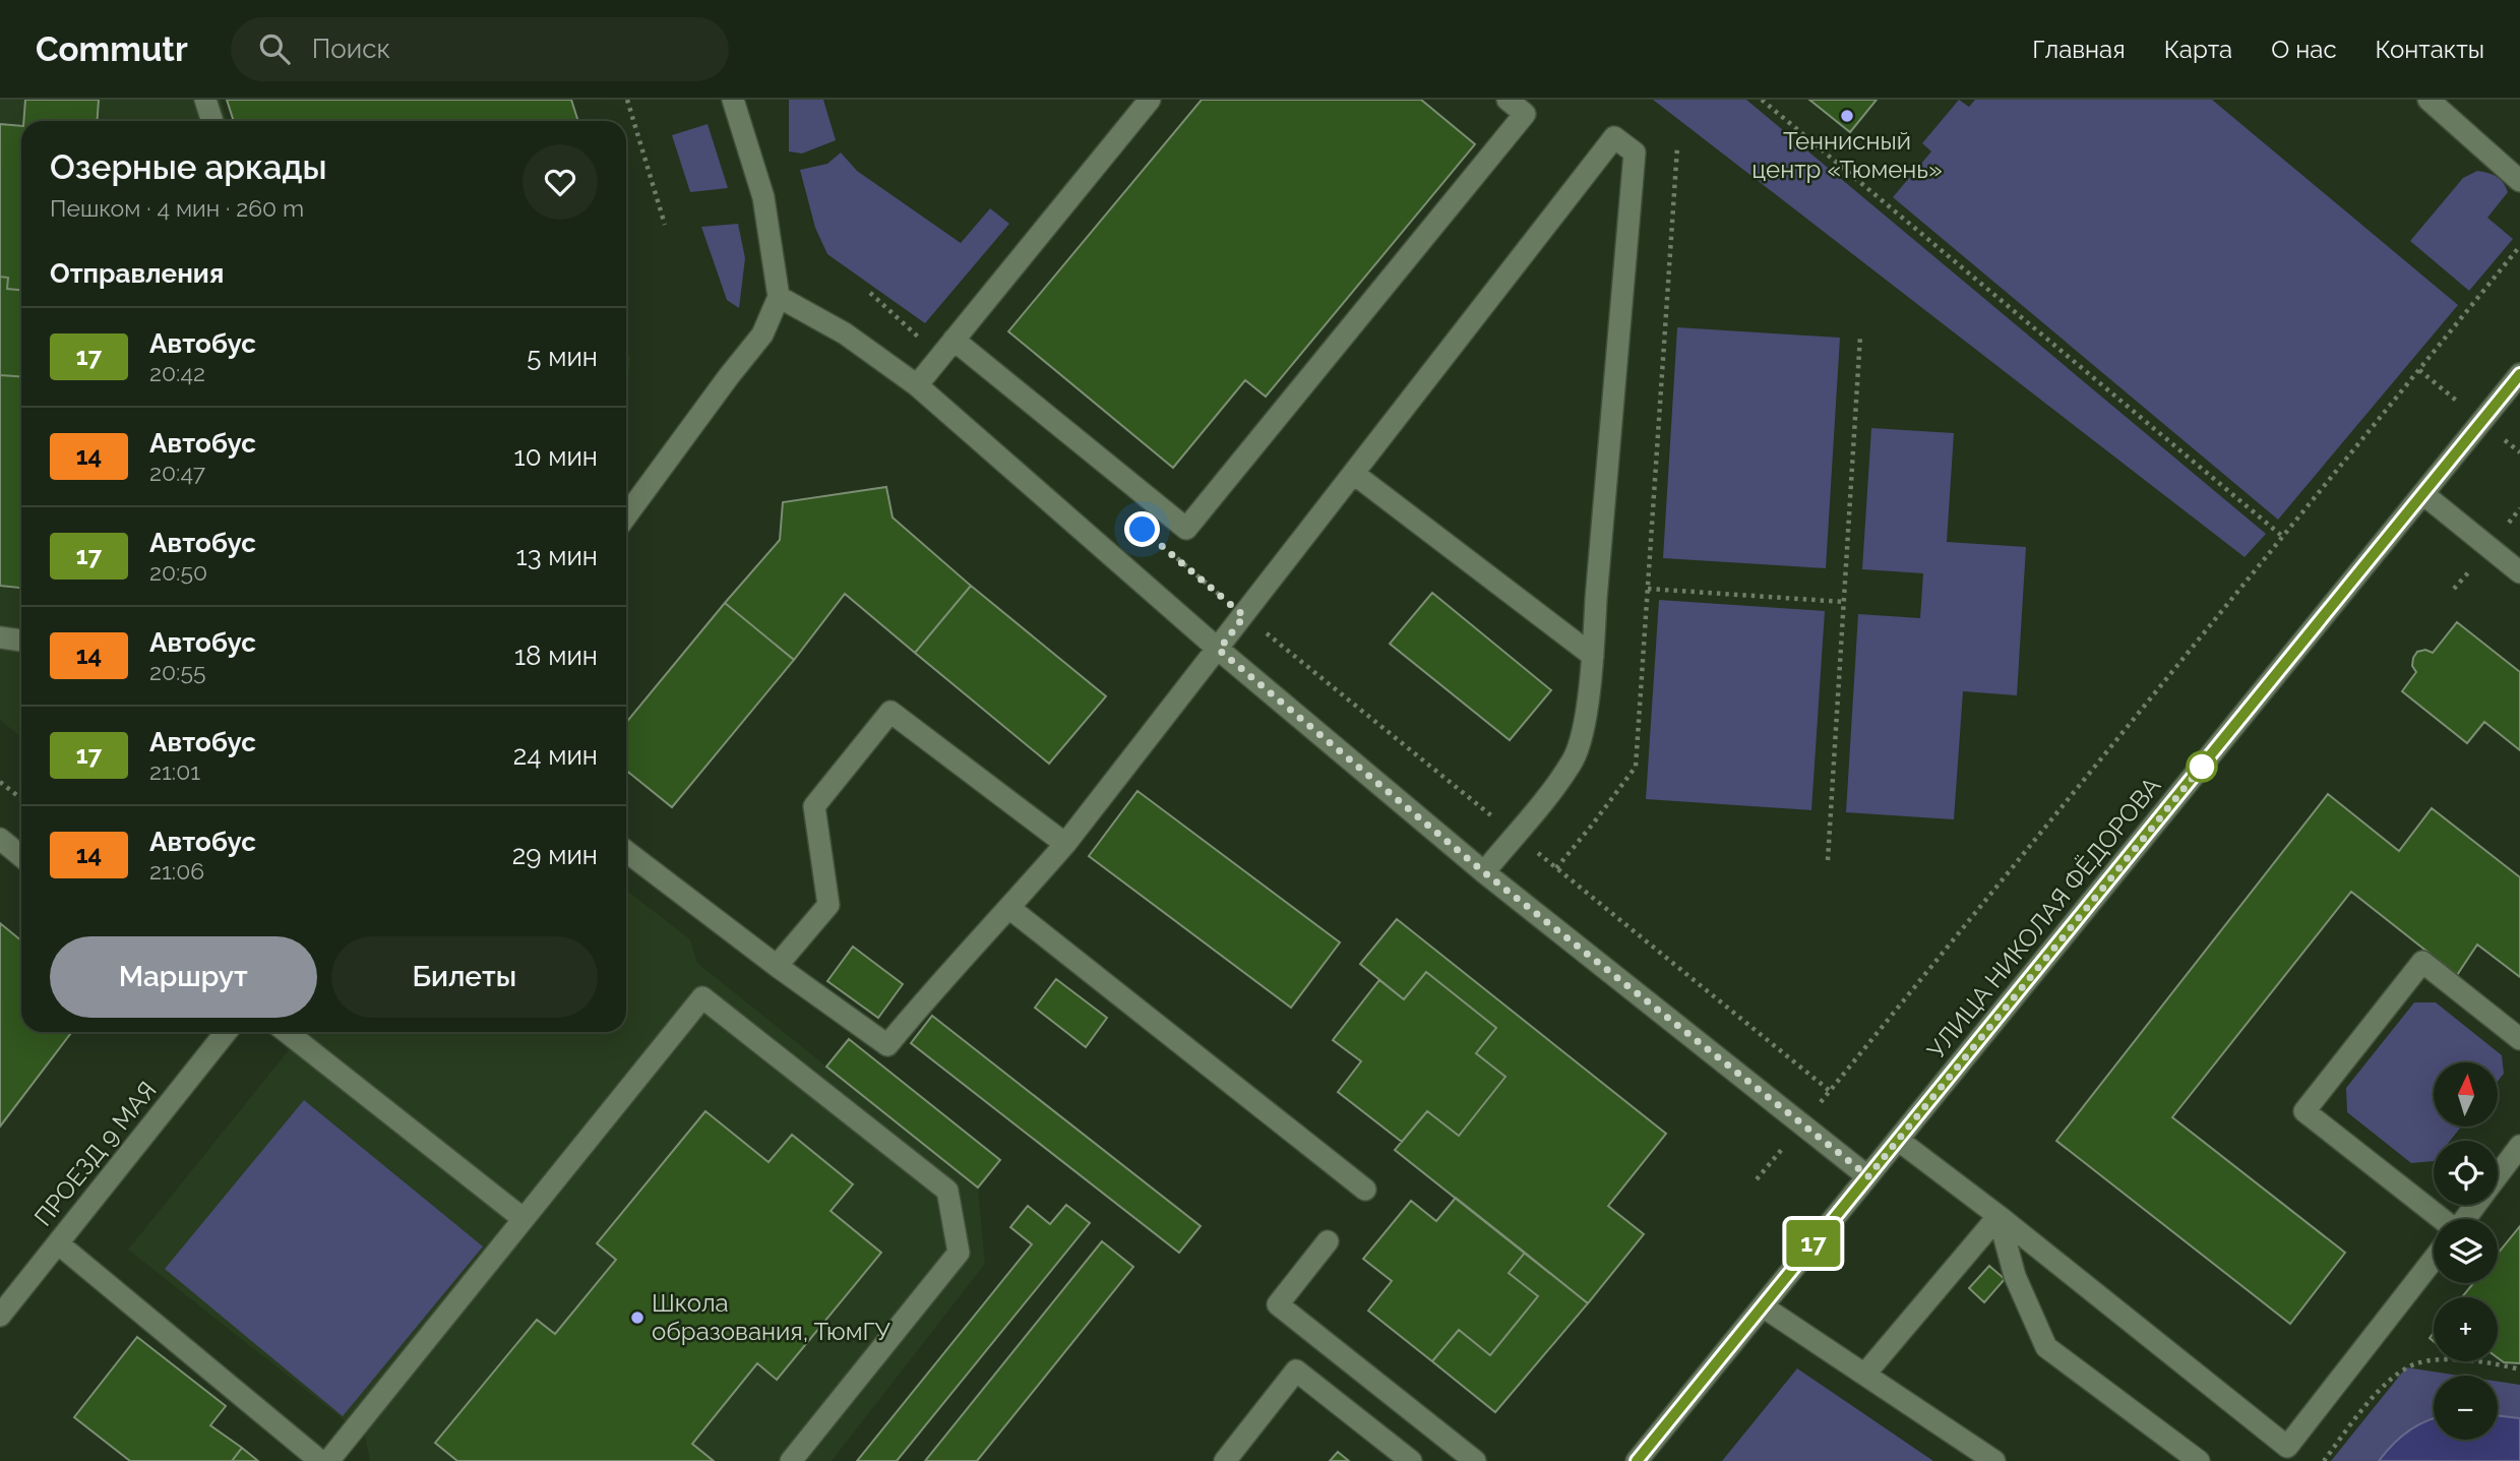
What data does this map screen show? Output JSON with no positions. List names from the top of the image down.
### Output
{
  "streets": {
    "street": ["УЛИЦА НИКОЛАЯ ФЁДОРОВА", "ПРОЕЗД 9 МАЯ"]
  },
  "places": ["Теннисный центр «Тюмень»", "Школа образования, ТюмГУ"],
  "lines": ["bus line 17"],
  "north": "top",
  "page": {
    "header": "Commutr",
    "search": "Поиск",
    "nav": [
      "Главная",
      "Карта",
      "О нас",
      "Контакты"
    ],
    "on_map": "17",
    "heading": [
      ["Озерные аркады", "Пешком · 4 мин · 260 m"],
      "Отправления"
    ],
    "list": [
      {
        "mark": "17",
        "name": "Автобус",
        "note": "20:42",
        "value": "5 мин"
      },
      {
        "mark": "14",
        "name": "Автобус",
        "note": "20:47",
        "value": "10 мин"
      },
      {
        "mark": "17",
        "name": "Автобус",
        "note": "20:50",
        "value": "13 мин"
      },
      {
        "mark": "14",
        "name": "Автобус",
        "note": "20:55",
        "value": "18 мин"
      },
      {
        "mark": "17",
        "name": "Автобус",
        "note": "21:01",
        "value": "24 мин"
      },
      {
        "mark": "14",
        "name": "Автобус",
        "note": "21:06",
        "value": "29 мин"
      }
    ],
    "buttons": ["Маршрут", "Билеты"],
    "map_buttons": ["+", "−"]
  }
}
